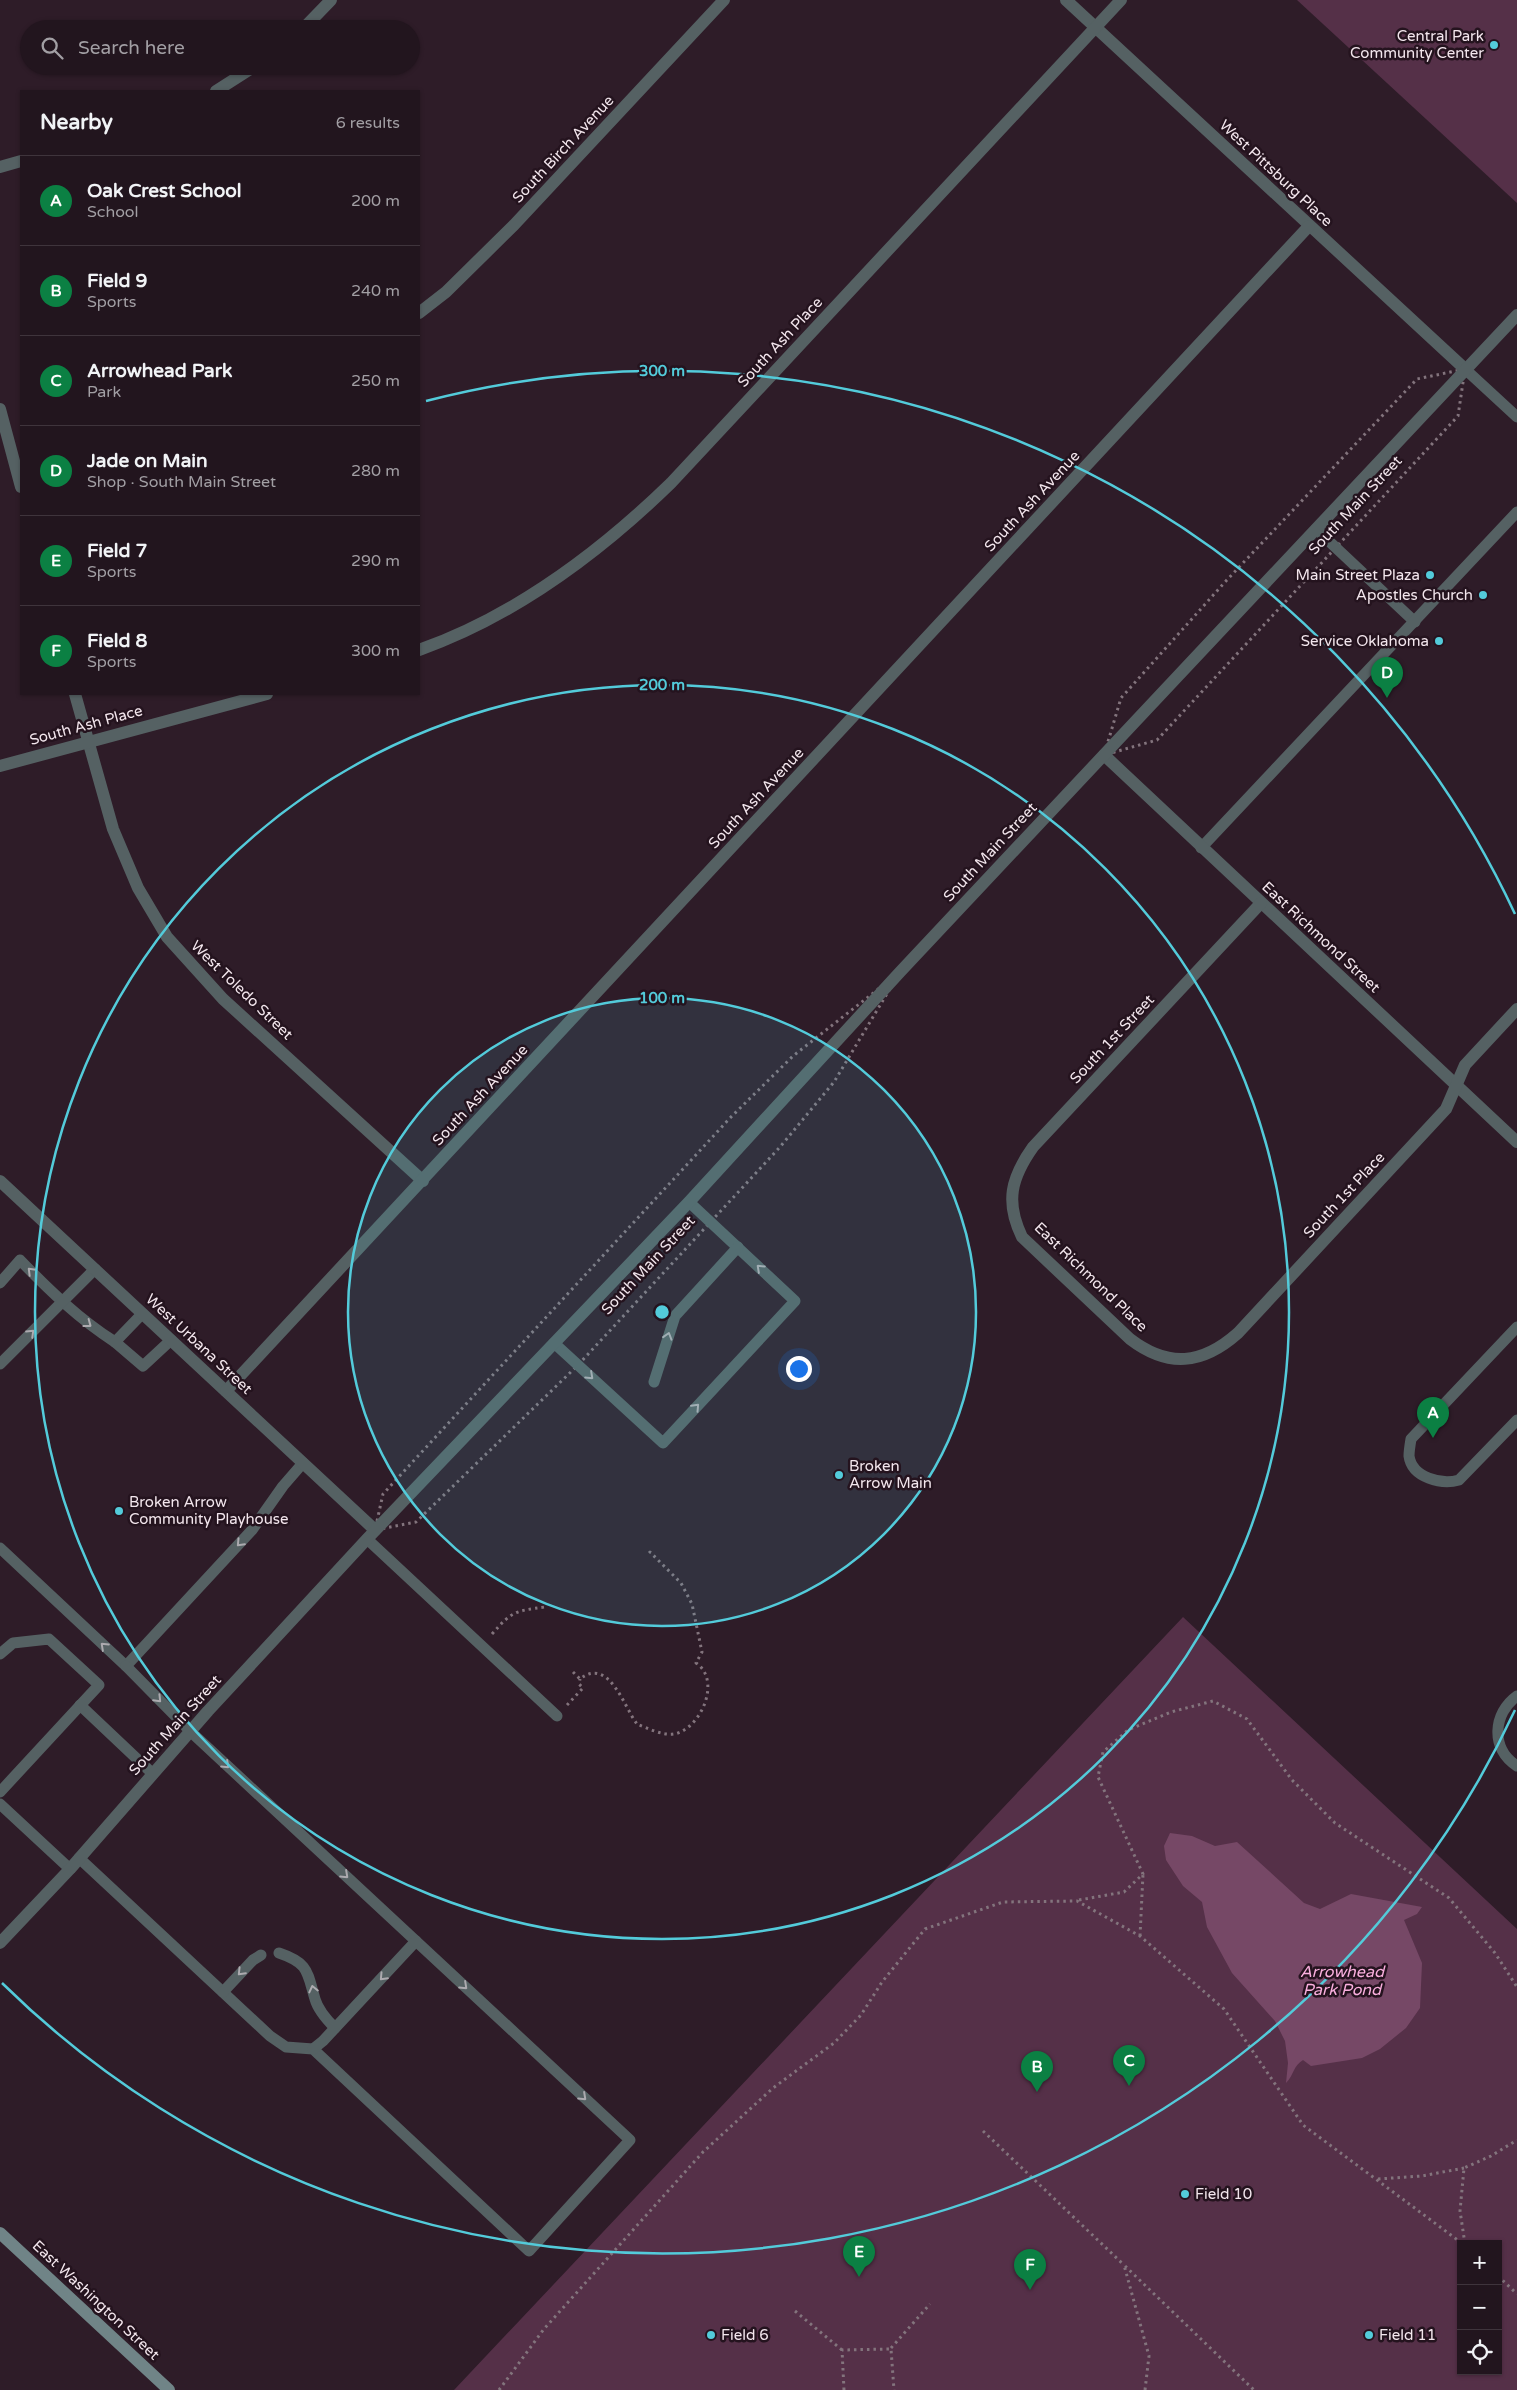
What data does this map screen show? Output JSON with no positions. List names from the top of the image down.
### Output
{
  "streets": {
    "main road": ["East Washington Street"],
    "street": [
      "South Birch Avenue",
      "West Pittsburg Place",
      "South Ash Place",
      "South Ash Avenue",
      "South Main Street",
      "East Richmond Street",
      "West Toledo Street",
      "South 1st Street",
      "South 1st Place",
      "East Richmond Place",
      "West Urbana Street"
    ]
  },
  "crossings": [
    ["West Pittsburg Place", "South Ash Place"],
    ["West Pittsburg Place", "South Ash Avenue"],
    ["West Pittsburg Place", "South Main Street"],
    ["South Ash Place", "West Toledo Street"],
    ["South Ash Avenue", "West Toledo Street"],
    ["South Ash Avenue", "West Urbana Street"],
    ["South Main Street", "East Richmond Street"],
    ["South Main Street", "West Urbana Street"],
    ["East Richmond Street", "South 1st Street"],
    ["East Richmond Street", "South 1st Place"],
    ["South 1st Street", "East Richmond Place"],
    ["South 1st Place", "East Richmond Place"]
  ],
  "water": ["Arrowhead Park Pond"],
  "places": [
    "Central Park Community Center",
    "Main Street Plaza",
    "Apostles Church",
    "Service Oklahoma",
    "Broken Arrow Main",
    "Broken Arrow Community Playhouse",
    "Field 10",
    "Field 6",
    "Field 11"
  ],
  "page": {
    "search": "Search here",
    "heading": ["Nearby", "6 results"],
    "list": [
      {
        "mark": "A",
        "name": "Oak Crest School",
        "note": "School",
        "value": "200 m"
      },
      {
        "mark": "B",
        "name": "Field 9",
        "note": "Sports",
        "value": "240 m"
      },
      {
        "mark": "C",
        "name": "Arrowhead Park",
        "note": "Park",
        "value": "250 m"
      },
      {
        "mark": "D",
        "name": "Jade on Main",
        "note": "Shop · South Main Street",
        "value": "280 m"
      },
      {
        "mark": "E",
        "name": "Field 7",
        "note": "Sports",
        "value": "290 m"
      },
      {
        "mark": "F",
        "name": "Field 8",
        "note": "Sports",
        "value": "300 m"
      }
    ],
    "pins": [
      "D",
      "A",
      "C",
      "B",
      "E",
      "F"
    ],
    "map_buttons": ["+", "−"]
  },
  "rings": ["300 m", "200 m", "100 m"]
}
